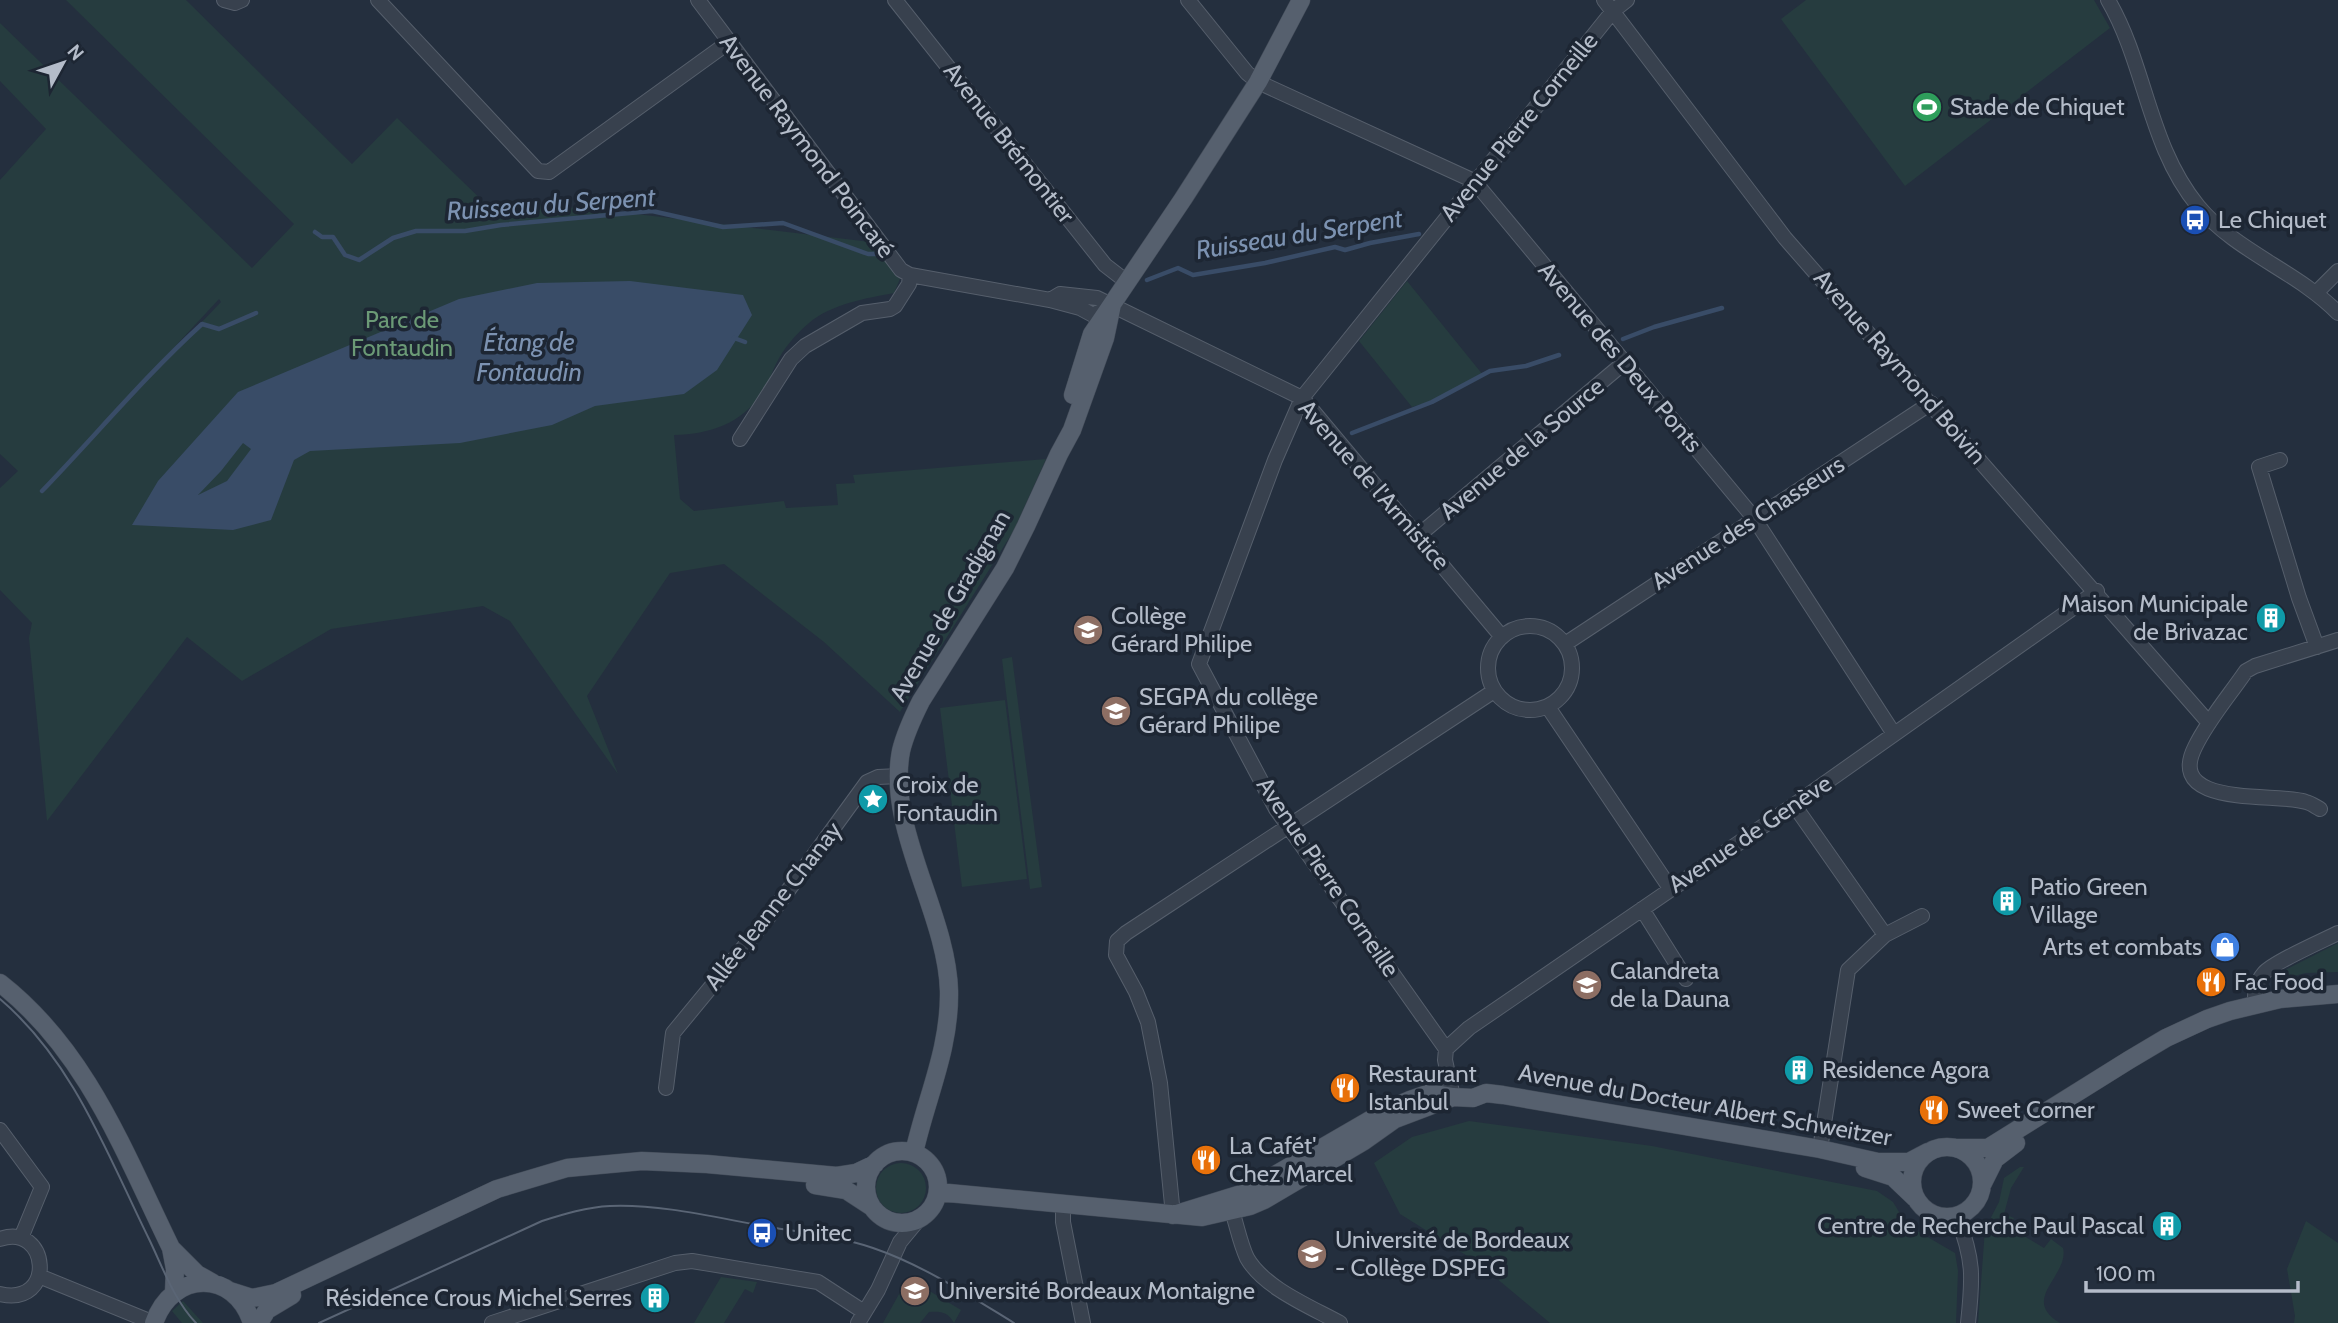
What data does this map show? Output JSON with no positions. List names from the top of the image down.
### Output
{
  "streets": {
    "main road": ["Avenue de Gradignan", "Avenue du Docteur Albert Schweitzer"],
    "street": [
      "Avenue Pierre Corneille",
      "Avenue Brémontier",
      "Avenue Raymond Poincaré",
      "Avenue des Deux Ponts",
      "Avenue Raymond Boivin",
      "Avenue de la Source",
      "Avenue de l'Armistice",
      "Avenue des Chasseurs",
      "Avenue de Genève",
      "Allée Jeanne Chanay"
    ]
  },
  "crossings": [
    ["Avenue Pierre Corneille", "Avenue des Deux Ponts"],
    ["Avenue Pierre Corneille", "Avenue Raymond Boivin"],
    ["Avenue Pierre Corneille", "Avenue de l'Armistice"],
    ["Avenue Pierre Corneille", "Avenue de Genève"],
    ["Avenue Brémontier", "Avenue de Gradignan"],
    ["Avenue Raymond Poincaré", "Avenue de l'Armistice"],
    ["Avenue Raymond Poincaré", "Avenue de Gradignan"],
    ["Avenue des Deux Ponts", "Avenue de la Source"],
    ["Avenue des Deux Ponts", "Avenue des Chasseurs"],
    ["Avenue des Deux Ponts", "Avenue de Gradignan"],
    ["Avenue des Deux Ponts", "Avenue de Genève"],
    ["Avenue Raymond Boivin", "Avenue des Chasseurs"],
    ["Avenue Raymond Boivin", "Avenue de Genève"],
    ["Avenue de la Source", "Avenue de l'Armistice"],
    ["Avenue de l'Armistice", "Avenue des Chasseurs"],
    ["Avenue de l'Armistice", "Avenue de Gradignan"],
    ["Avenue de Gradignan", "Allée Jeanne Chanay"],
    ["Avenue de Gradignan", "Avenue du Docteur Albert Schweitzer"]
  ],
  "water": ["Ruisseau du Serpent", "Étang de Fontaudin"],
  "parks": ["Parc de Fontaudin"],
  "places": {
    "sports": ["Stade de Chiquet"],
    "bus stop": ["Le Chiquet", "Unitec"],
    "building": [
      "Maison Municipale de Brivazac",
      "Patio Green Village",
      "Residence Agora",
      "Centre de Recherche Paul Pascal",
      "Résidence Crous Michel Serres"
    ],
    "school or university": [
      "Collège Gérard Philipe",
      "SEGPA du collège Gérard Philipe",
      "Calandreta de la Dauna",
      "Université de Bordeaux - Collège DSPEG",
      "Université Bordeaux Montaigne"
    ],
    "place": ["Croix de Fontaudin"],
    "shop": ["Arts et combats"],
    "restaurant": [
      "Fac Food",
      "Restaurant Istanbul",
      "Sweet Corner",
      "La Cafét' Chez Marcel"
    ]
  },
  "scale_bar": "100 m",
  "north": "top right"
}
